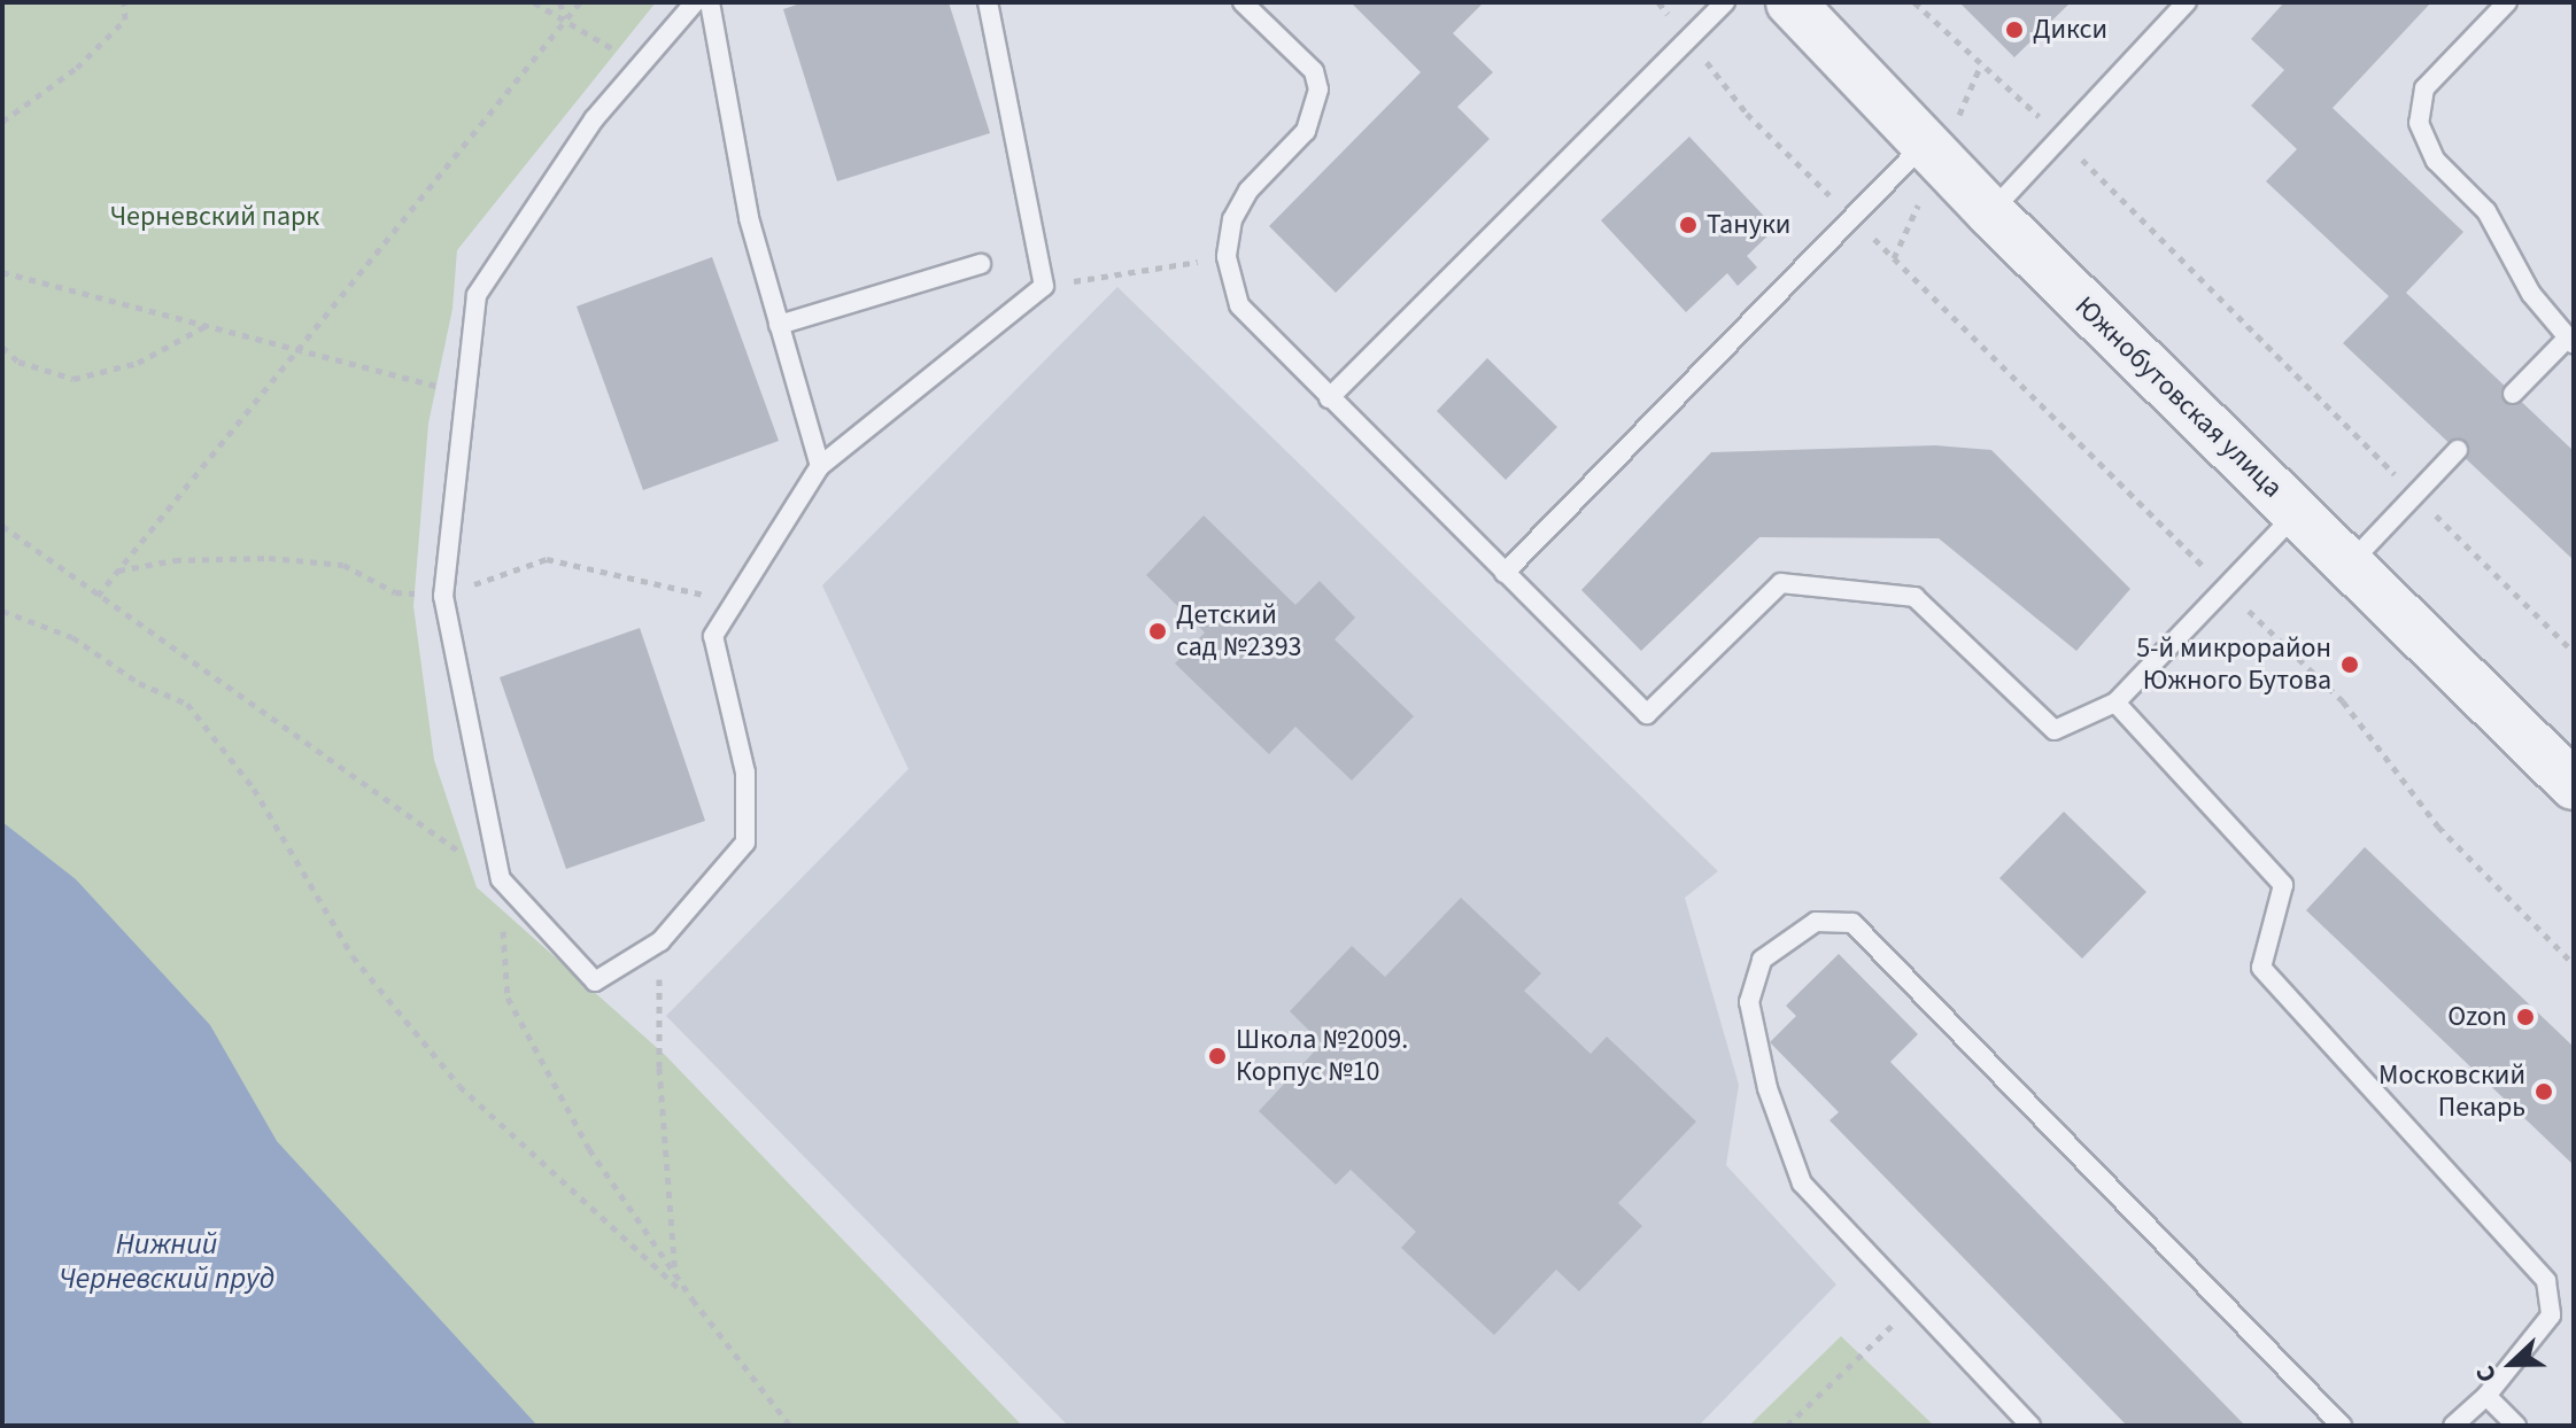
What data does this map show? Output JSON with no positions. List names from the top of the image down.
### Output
{
  "streets": {
    "street": ["Южнобутовская улица"]
  },
  "water": ["Нижний Черневский пруд"],
  "parks": ["Черневский парк"],
  "places": [
    "Дикси",
    "Тануки",
    "Детский сад №2393",
    "5-й микрорайон Южного Бутова",
    "Ozon",
    "Школа №2009. Корпус №10",
    "Московский Пекарь"
  ],
  "north": "left"
}
